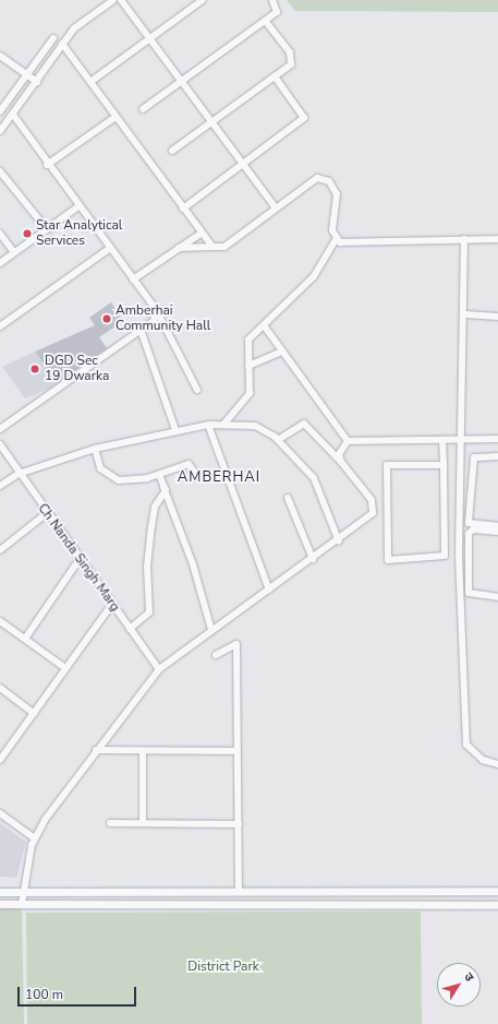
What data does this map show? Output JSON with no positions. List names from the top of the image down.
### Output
{
  "streets": {
    "street": ["Ch Nanda Singh Marg"]
  },
  "districts": ["AMBERHAI"],
  "parks": ["District Park"],
  "places": ["Star Analytical Services", "Amberhai Community Hall", "DGD Sec 19 Dwarka"],
  "scale_bar": "100 m",
  "north": "top right"
}
